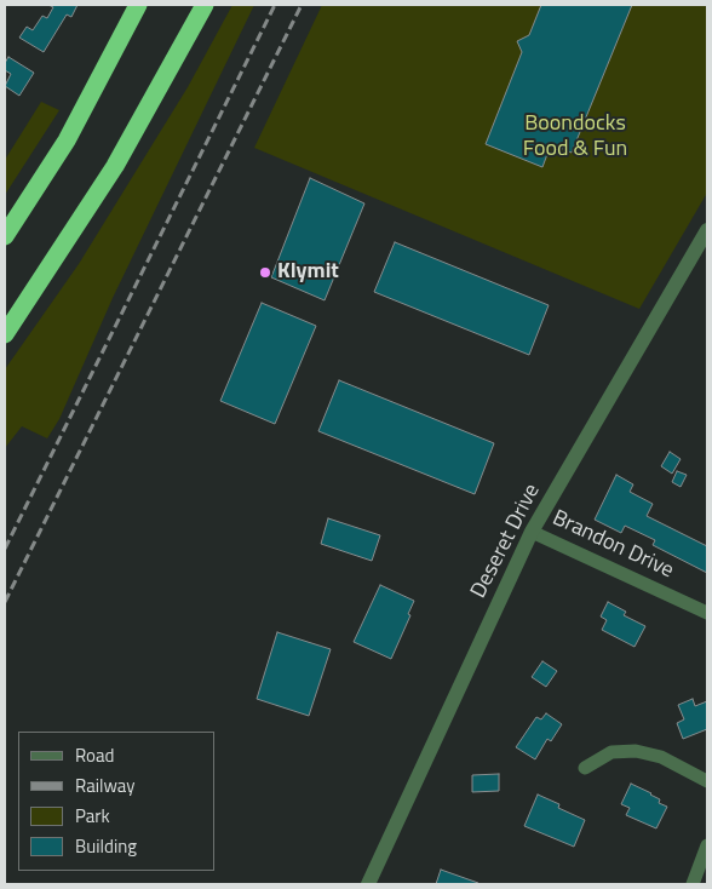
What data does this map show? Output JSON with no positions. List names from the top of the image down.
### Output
{
  "streets": {
    "street": ["Deseret Drive", "Brandon Drive"]
  },
  "crossings": [
    ["Deseret Drive", "Brandon Drive"]
  ],
  "parks": ["Boondocks Food & Fun"],
  "places": ["Klymit"],
  "legend": [
    "Road",
    "Railway",
    "Park",
    "Building"
  ]
}
